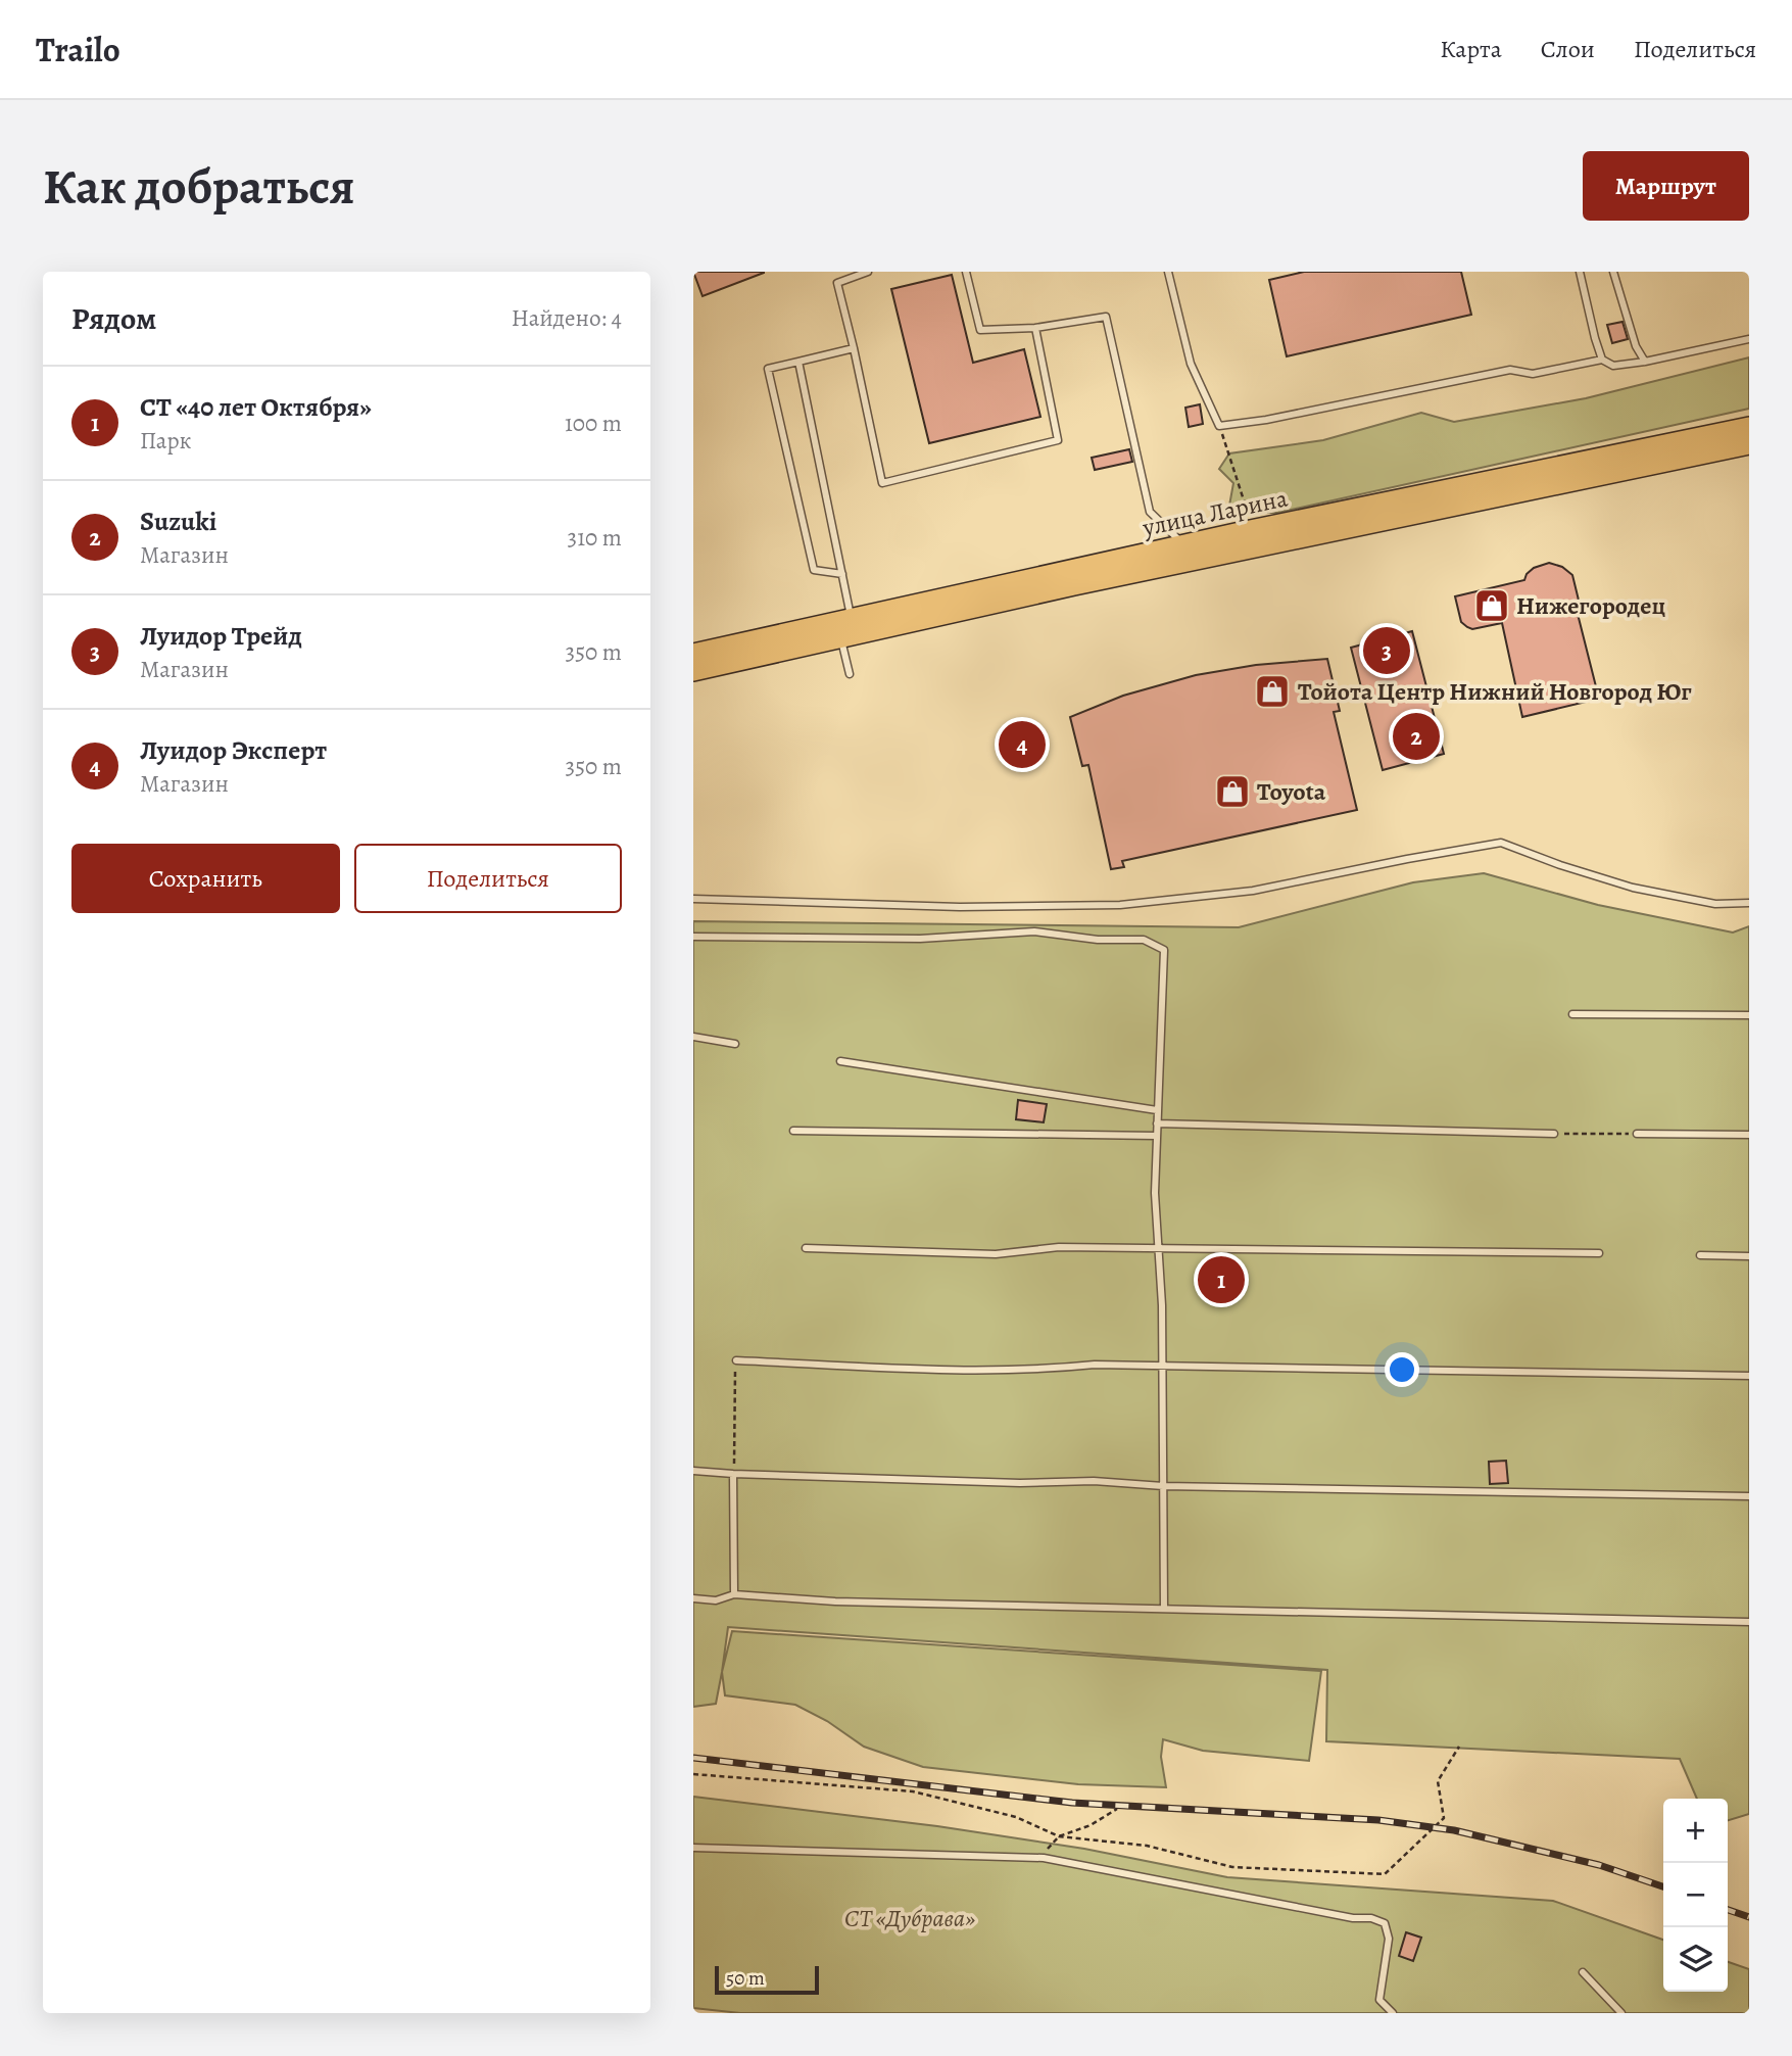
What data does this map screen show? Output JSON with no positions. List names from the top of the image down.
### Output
{
  "streets": {
    "main road": ["улица Ларина"]
  },
  "parks": ["СТ «Дубрава»"],
  "places": {
    "shop": ["Нижегородец", "Тойота Центр Нижний Новгород Юг", "Toyota"]
  },
  "scale_bar": "50 m",
  "page": {
    "header": "Trailo",
    "nav": ["Карта", "Слои", "Поделиться"],
    "buttons": [
      "Маршрут",
      ["Сохранить", "Поделиться"]
    ],
    "title": "Как добраться",
    "heading": ["Рядом", "Найдено: 4"],
    "list": [
      {
        "mark": "1",
        "name": "СТ «40 лет Октября»",
        "note": "Парк",
        "value": "100 m"
      },
      {
        "mark": "2",
        "name": "Suzuki",
        "note": "Магазин",
        "value": "310 m"
      },
      {
        "mark": "3",
        "name": "Луидор Трейд",
        "note": "Магазин",
        "value": "350 m"
      },
      {
        "mark": "4",
        "name": "Луидор Эксперт",
        "note": "Магазин",
        "value": "350 m"
      }
    ],
    "pins": [
      "3",
      "2",
      "4",
      "1"
    ],
    "map_buttons": ["+", "−"],
    "scale": "50 m"
  }
}
